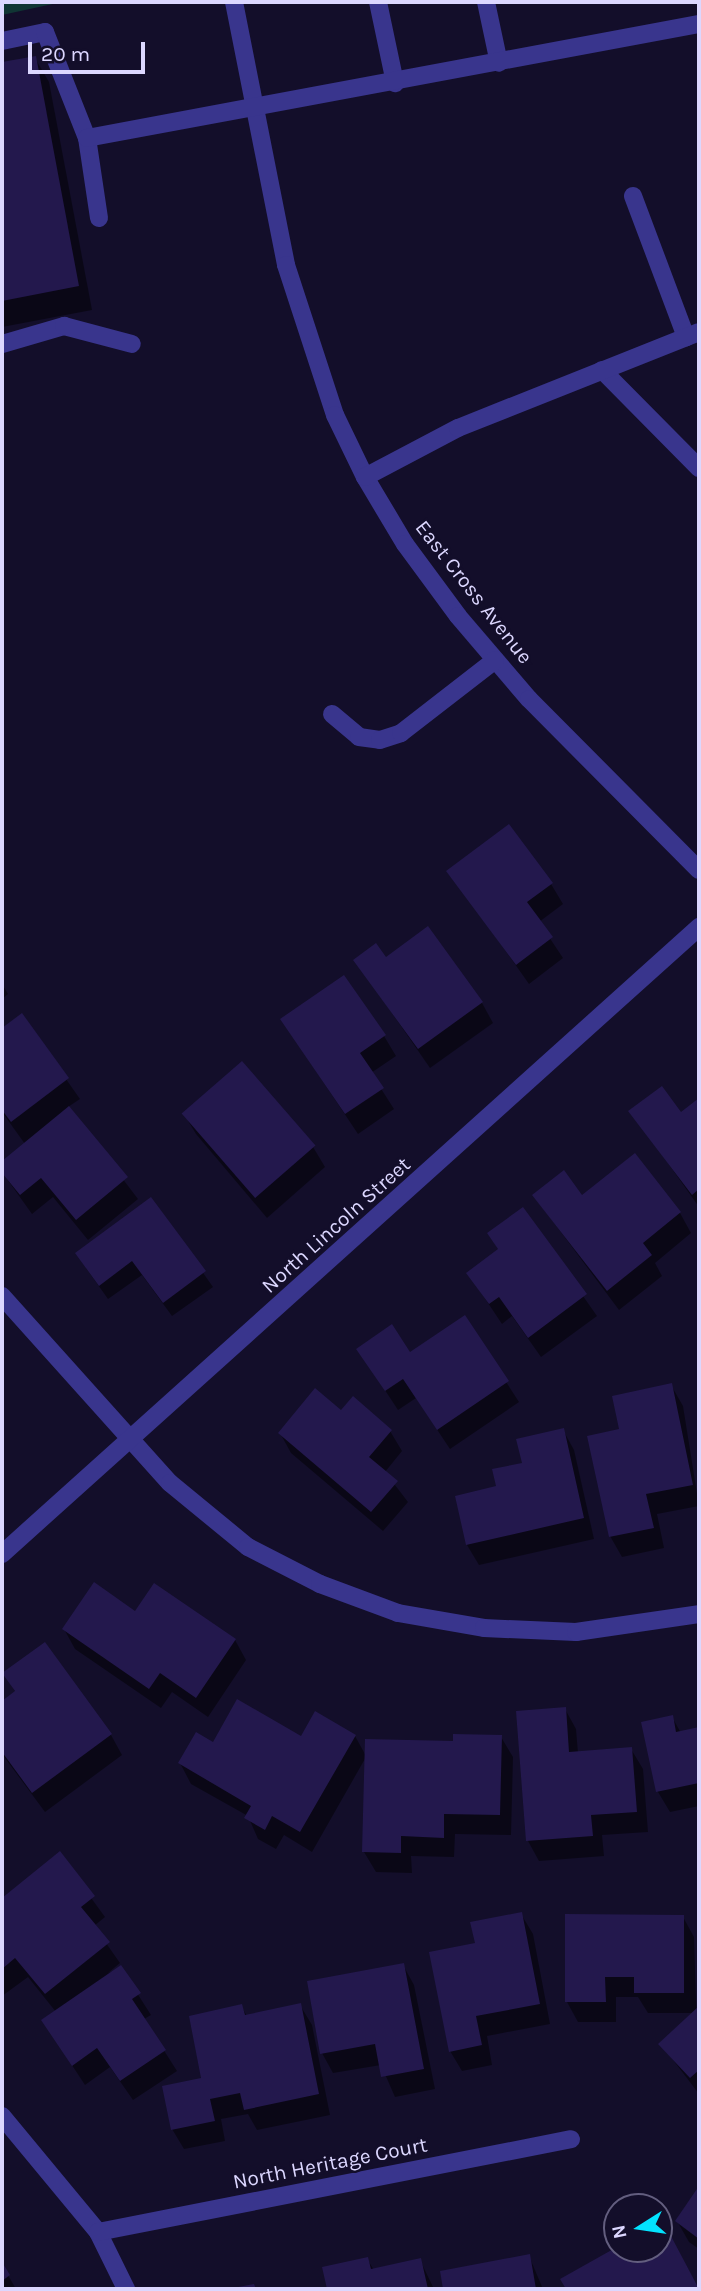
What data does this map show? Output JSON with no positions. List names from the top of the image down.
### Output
{
  "streets": {
    "street": ["East Cross Avenue", "North Lincoln Street", "North Heritage Court"]
  },
  "scale_bar": "20 m",
  "north": "left"
}
